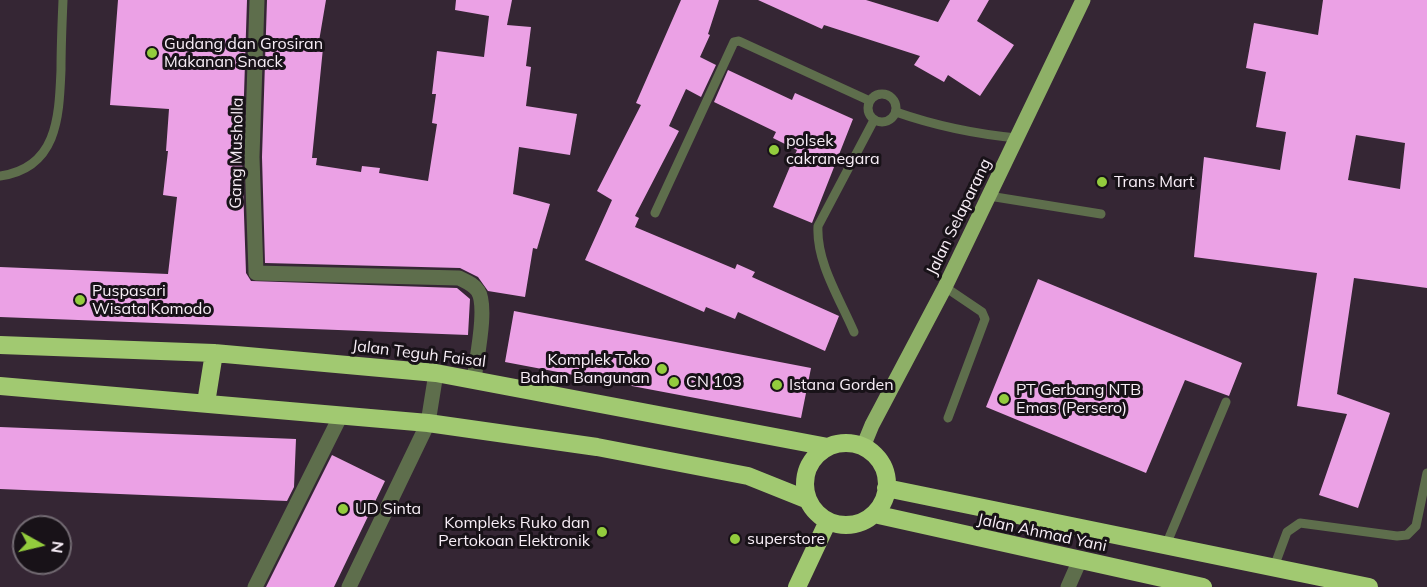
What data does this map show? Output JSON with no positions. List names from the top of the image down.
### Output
{
  "streets": {
    "highway": ["Jalan Teguh Faisal", "Jalan Ahmad Yani"],
    "main road": ["Jalan Selaparang"],
    "street": ["Gang Musholla"]
  },
  "crossings": [
    ["Gang Musholla", "Jalan Teguh Faisal"],
    ["Jalan Selaparang", "Jalan Teguh Faisal"],
    ["Jalan Selaparang", "Jalan Ahmad Yani"],
    ["Jalan Teguh Faisal", "Jalan Ahmad Yani"]
  ],
  "places": [
    "Gudang dan Grosiran Makanan Snack",
    "polsek cakranegara",
    "Trans Mart",
    "Puspasari Wisata Komodo",
    "Komplek Toko Bahan Bangunan",
    "CN 103",
    "Istana Gorden",
    "PT Gerbang NTB Emas (Persero)",
    "UD Sinta",
    "Kompleks Ruko dan Pertokoan Elektronik",
    "superstore"
  ],
  "north": "right"
}
